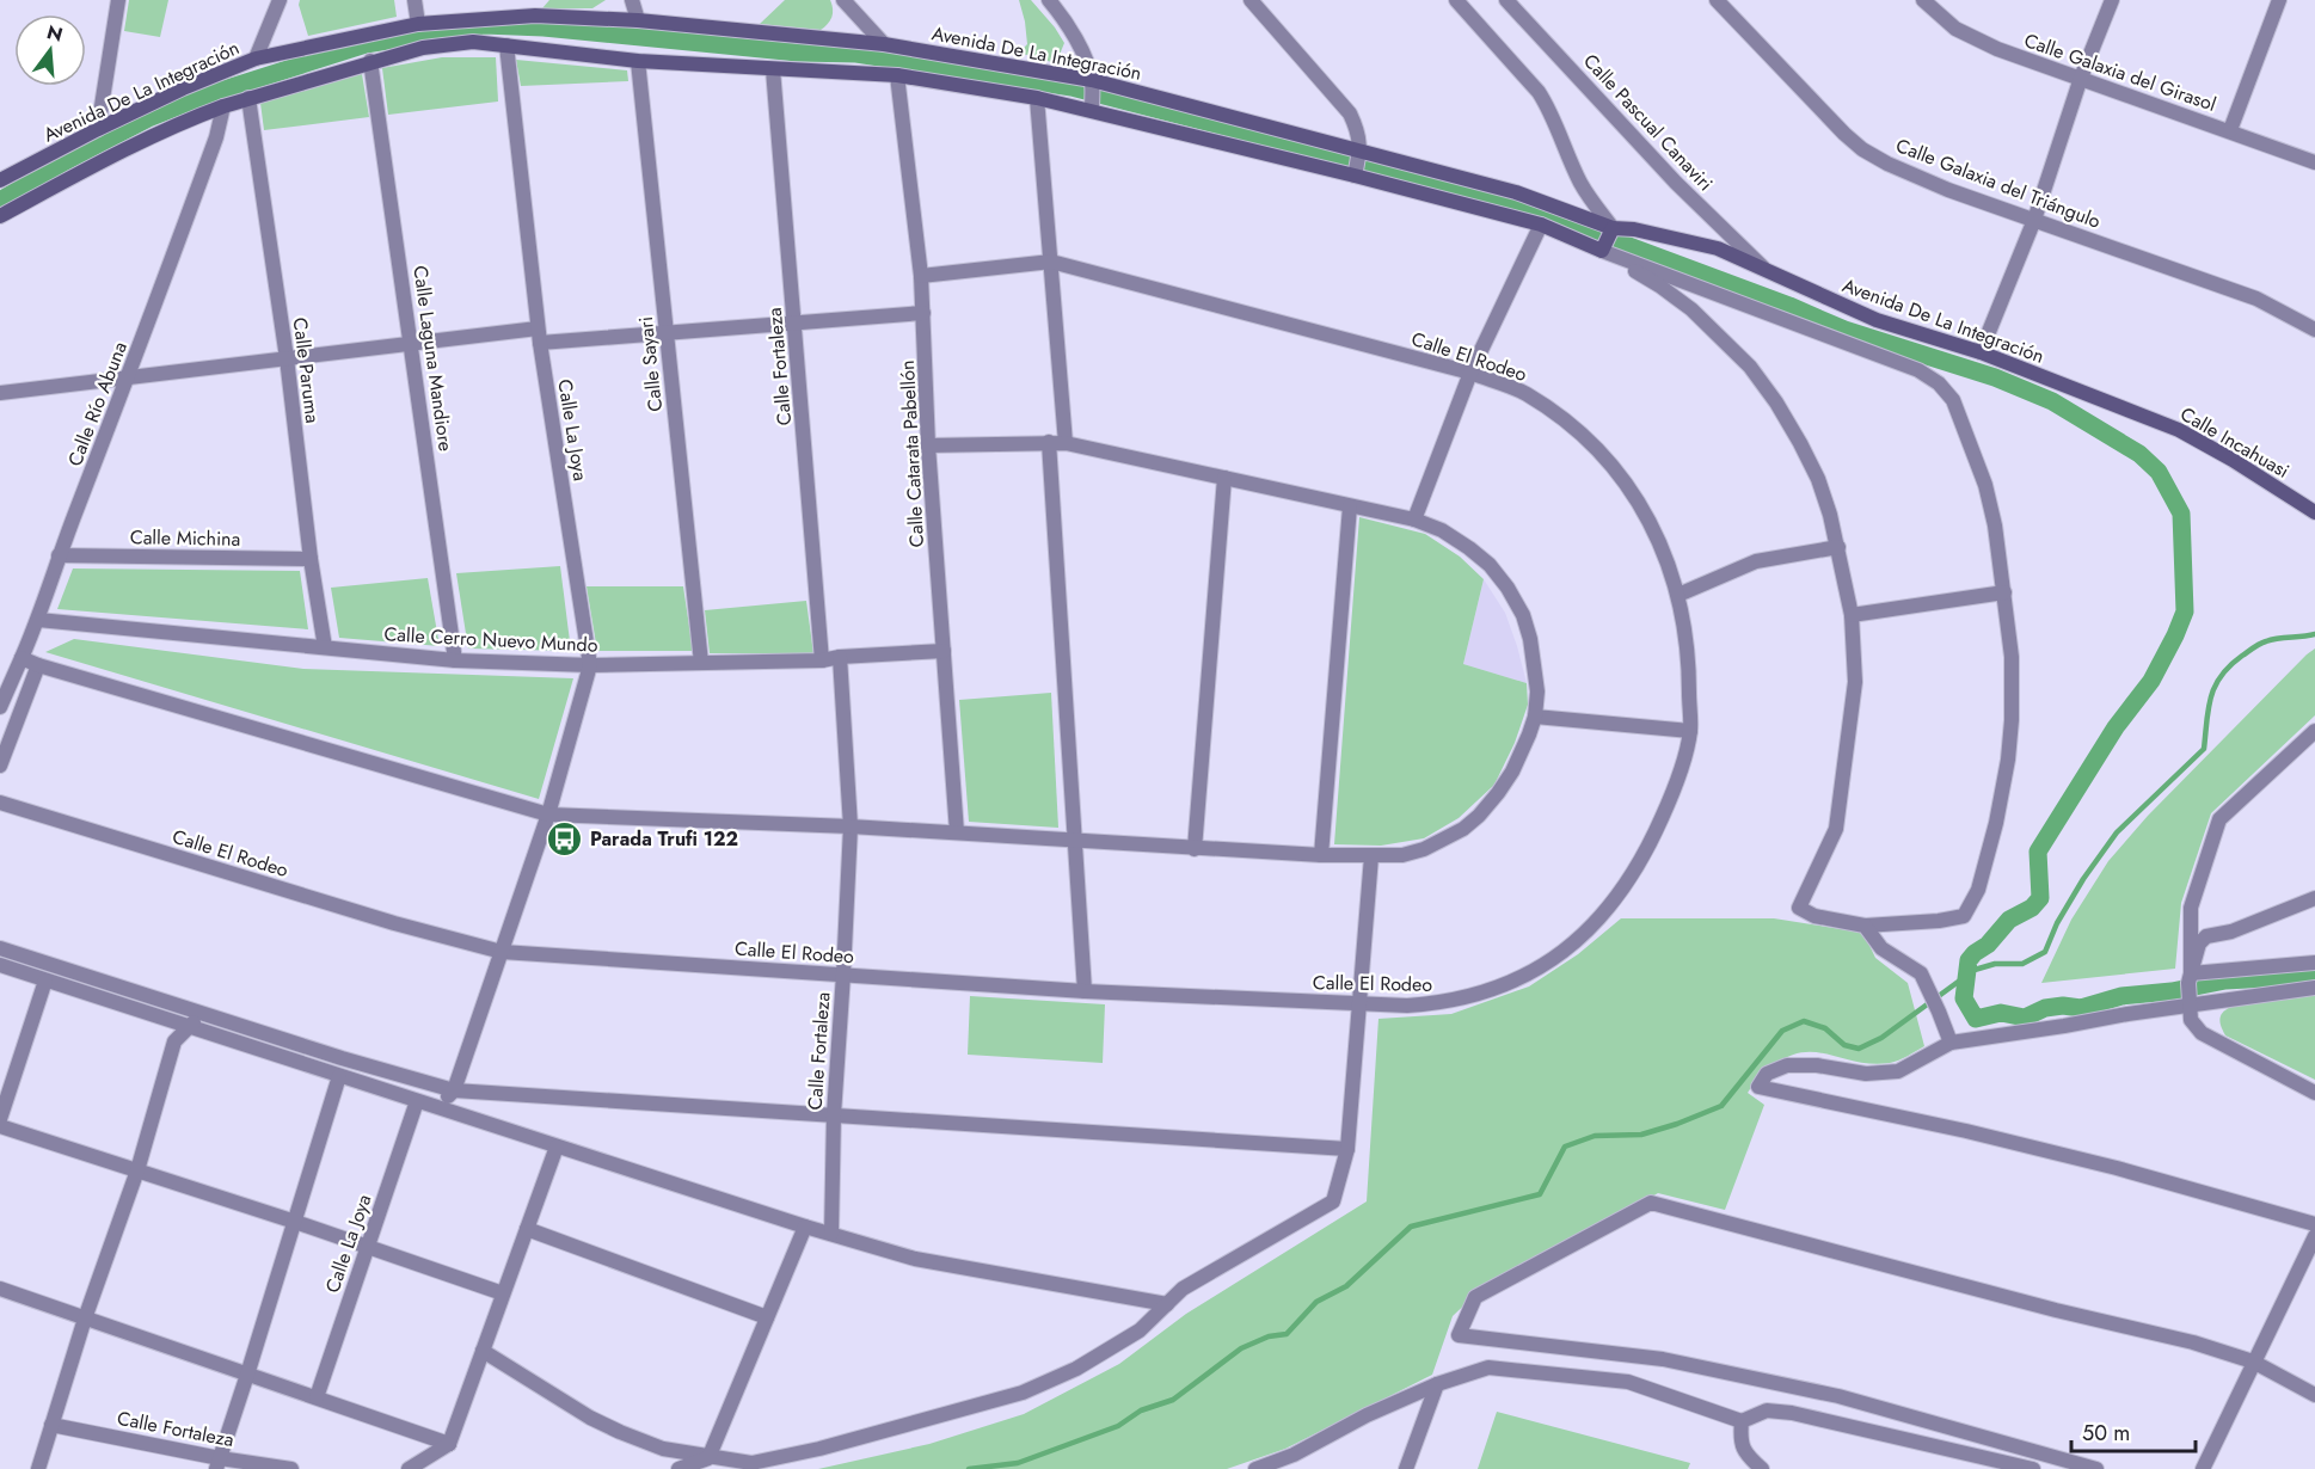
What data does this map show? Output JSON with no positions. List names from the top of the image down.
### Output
{
  "streets": {
    "main road": ["Avenida De La Integración", "Calle Incahuasi"],
    "street": [
      "Calle Galaxia del Girasol",
      "Calle Pascual Canaviri",
      "Calle Galaxia del Triángulo",
      "Calle El Rodeo",
      "Calle Laguna Mandiore",
      "Calle Sayari",
      "Calle Fortaleza",
      "Calle Paruma",
      "Calle Río Abuna",
      "Calle La Joya",
      "Calle Catarata Pabellón",
      "Calle Michina",
      "Calle Cerro Nuevo Mundo"
    ]
  },
  "crossings": [
    ["Avenida De La Integración", "Calle Pascual Canaviri"],
    ["Avenida De La Integración", "Calle Incahuasi"],
    ["Calle El Rodeo", "Calle Fortaleza"],
    ["Calle El Rodeo", "Calle La Joya"],
    ["Calle El Rodeo", "Calle Catarata Pabellón"],
    ["Calle Laguna Mandiore", "Calle Cerro Nuevo Mundo"],
    ["Calle Sayari", "Calle Cerro Nuevo Mundo"],
    ["Calle Fortaleza", "Calle Cerro Nuevo Mundo"],
    ["Calle Paruma", "Calle Michina"],
    ["Calle Paruma", "Calle Cerro Nuevo Mundo"],
    ["Calle Río Abuna", "Calle Michina"],
    ["Calle Río Abuna", "Calle Cerro Nuevo Mundo"],
    ["Calle La Joya", "Calle Cerro Nuevo Mundo"],
    ["Calle Catarata Pabellón", "Calle Cerro Nuevo Mundo"]
  ],
  "places": {
    "bus stop": ["Parada Trufi 122"]
  },
  "scale_bar": "50 m",
  "north": "top"
}
